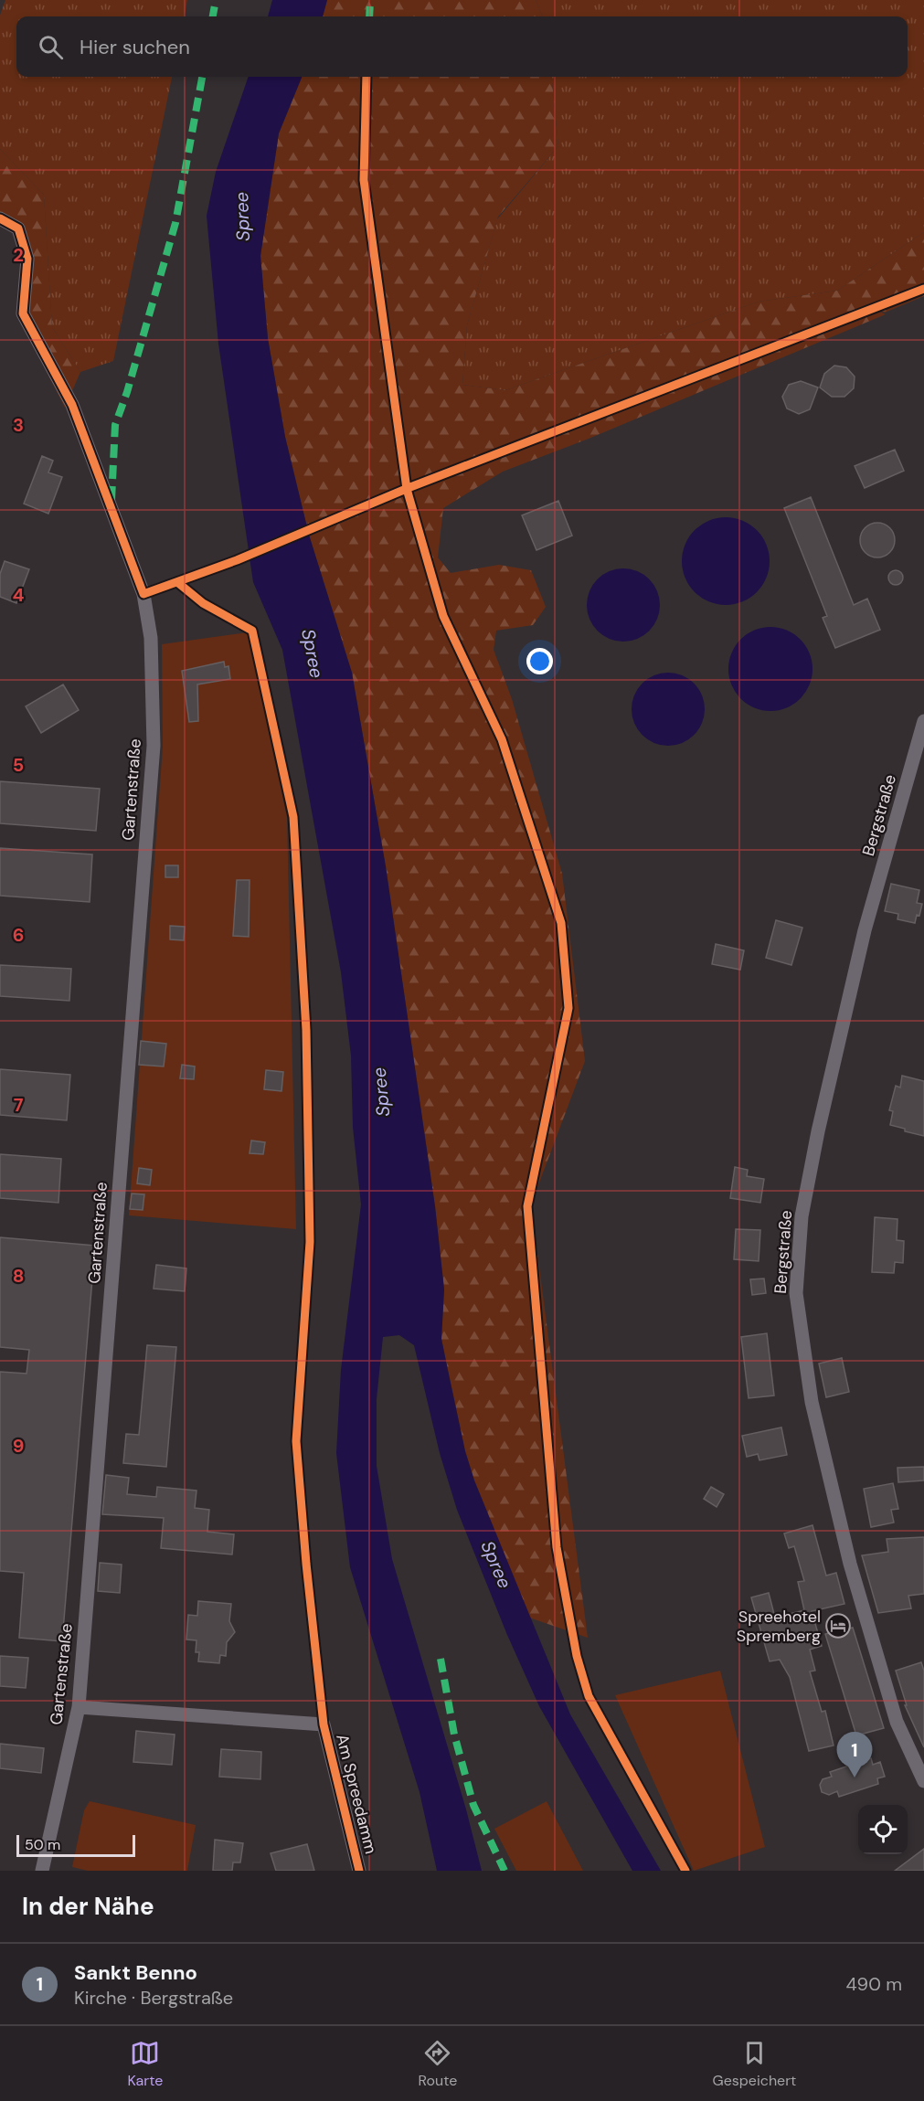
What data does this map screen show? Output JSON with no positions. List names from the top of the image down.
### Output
{
  "streets": {
    "street": ["Gartenstraße", "Bergstraße", "Am Spreedamm"]
  },
  "crossings": [
    ["Gartenstraße", "Am Spreedamm"]
  ],
  "water": ["Spree"],
  "places": {
    "hotel": ["Spreehotel Spremberg"]
  },
  "scale_bar": "50 m",
  "page": {
    "search": "Hier suchen",
    "pins": "1",
    "scale": "50 m",
    "heading": "In der Nähe",
    "list": [
      {
        "mark": "1",
        "name": "Sankt Benno",
        "note": "Kirche · Bergstraße",
        "value": "490 m"
      }
    ],
    "nav": ["Karte", "Route", "Gespeichert"]
  },
  "grid": {
    "rows": [
      "2",
      "3",
      "4",
      "5",
      "6",
      "7",
      "8",
      "9"
    ]
  }
}
